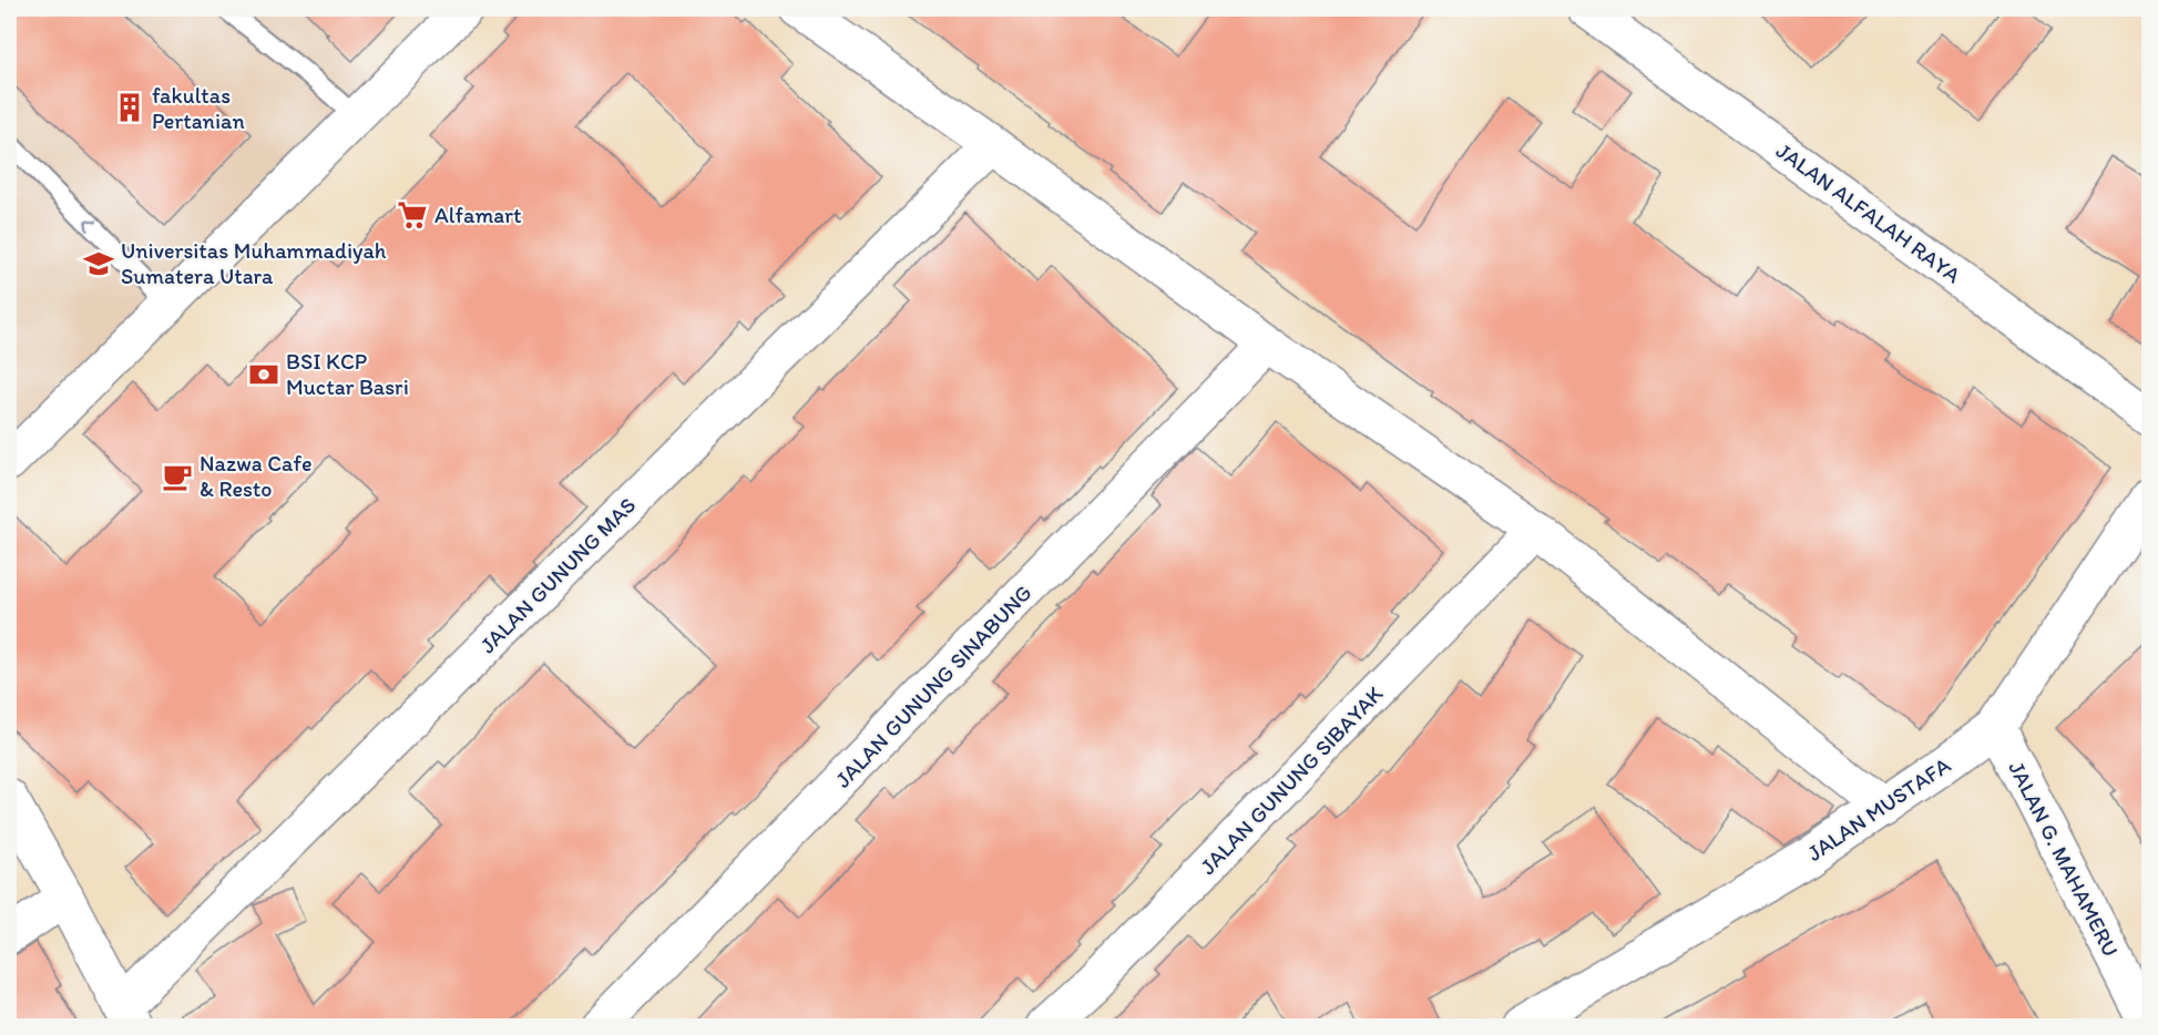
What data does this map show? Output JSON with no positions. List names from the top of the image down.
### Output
{
  "streets": {
    "street": [
      "JALAN ALFALAH RAYA",
      "JALAN GUNUNG MAS",
      "JALAN GUNUNG SINABUNG",
      "JALAN GUNUNG SIBAYAK",
      "JALAN MUSTAFA",
      "JALAN G. MAHAMERU"
    ]
  },
  "crossings": [
    ["JALAN MUSTAFA", "JALAN G. MAHAMERU"]
  ],
  "places": {
    "building": ["fakultas Pertanian"],
    "supermarket": ["Alfamart"],
    "school or university": ["Universitas Muhammadiyah Sumatera Utara"],
    "bank": ["BSI KCP Muctar Basri"],
    "cafe": ["Nazwa Cafe & Resto"]
  }
}
